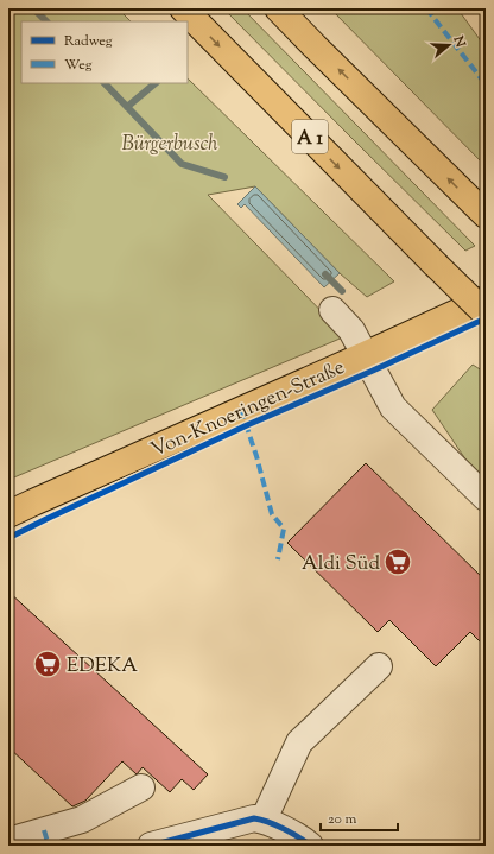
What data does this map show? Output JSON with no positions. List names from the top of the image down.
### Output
{
  "streets": {
    "main road": ["A 1", "Von-Knoeringen-Straße"]
  },
  "parks": ["Bürgerbusch"],
  "places": {
    "supermarket": ["Aldi Süd", "EDEKA"]
  },
  "legend": ["Radweg", "Weg"],
  "scale_bar": "20 m",
  "north": "right"
}
